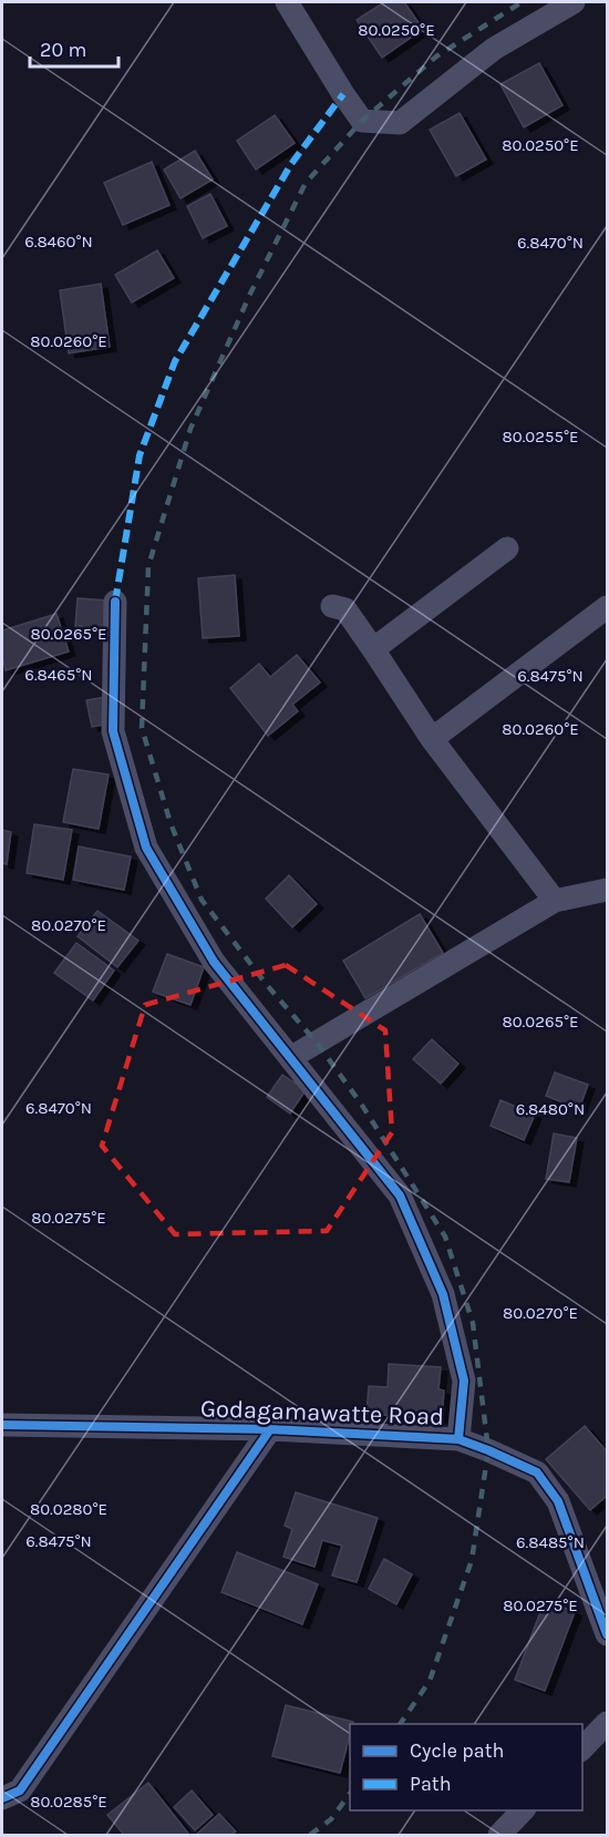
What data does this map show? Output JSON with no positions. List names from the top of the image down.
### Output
{
  "streets": {
    "street": ["Godagamawatte Road"]
  },
  "legend": ["Cycle path", "Path"],
  "scale_bar": "20 m",
  "coordinates": [
    "80.0250°E",
    "6.8460°N",
    "6.8470°N",
    "80.0260°E",
    "80.0255°E",
    "80.0265°E",
    "6.8465°N",
    "6.8475°N",
    "80.0270°E",
    "6.8480°N",
    "80.0275°E",
    "80.0280°E",
    "6.8485°N",
    "80.0285°E"
  ]
}
